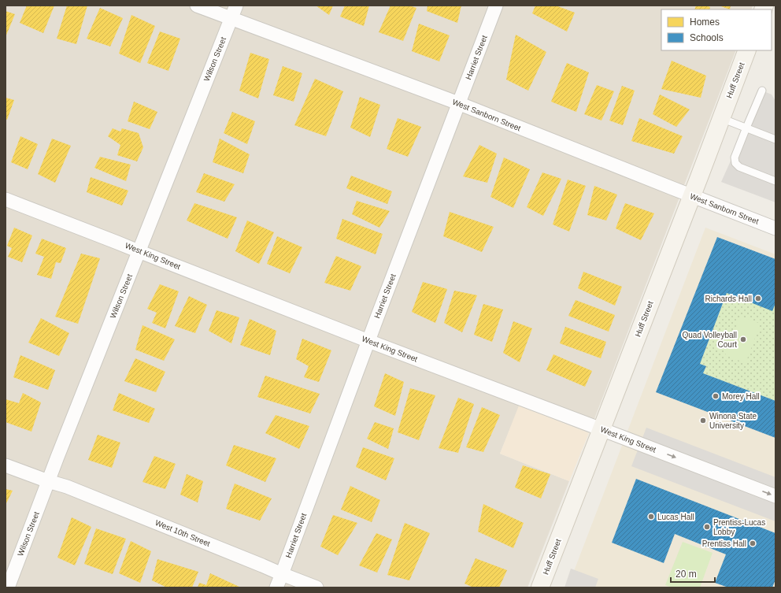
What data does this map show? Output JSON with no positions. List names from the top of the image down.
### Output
{
  "streets": {
    "main road": ["Huff Street"],
    "street": [
      "Harriet Street",
      "Wilson Street",
      "West Sanborn Street",
      "West King Street",
      "West 10th Street"
    ]
  },
  "crossings": [
    ["Harriet Street", "West Sanborn Street"],
    ["Harriet Street", "West King Street"],
    ["Harriet Street", "West 10th Street"],
    ["Wilson Street", "West Sanborn Street"],
    ["Wilson Street", "West King Street"],
    ["Wilson Street", "West 10th Street"],
    ["Huff Street", "West Sanborn Street"],
    ["Huff Street", "West King Street"]
  ],
  "places": [
    "Richards Hall",
    "Quad Volleyball Court",
    "Morey Hall",
    "Winona State University",
    "Lucas Hall",
    "Prentiss-Lucas Lobby",
    "Prentiss Hall"
  ],
  "legend": ["Homes", "Schools"],
  "scale_bar": "20 m"
}
